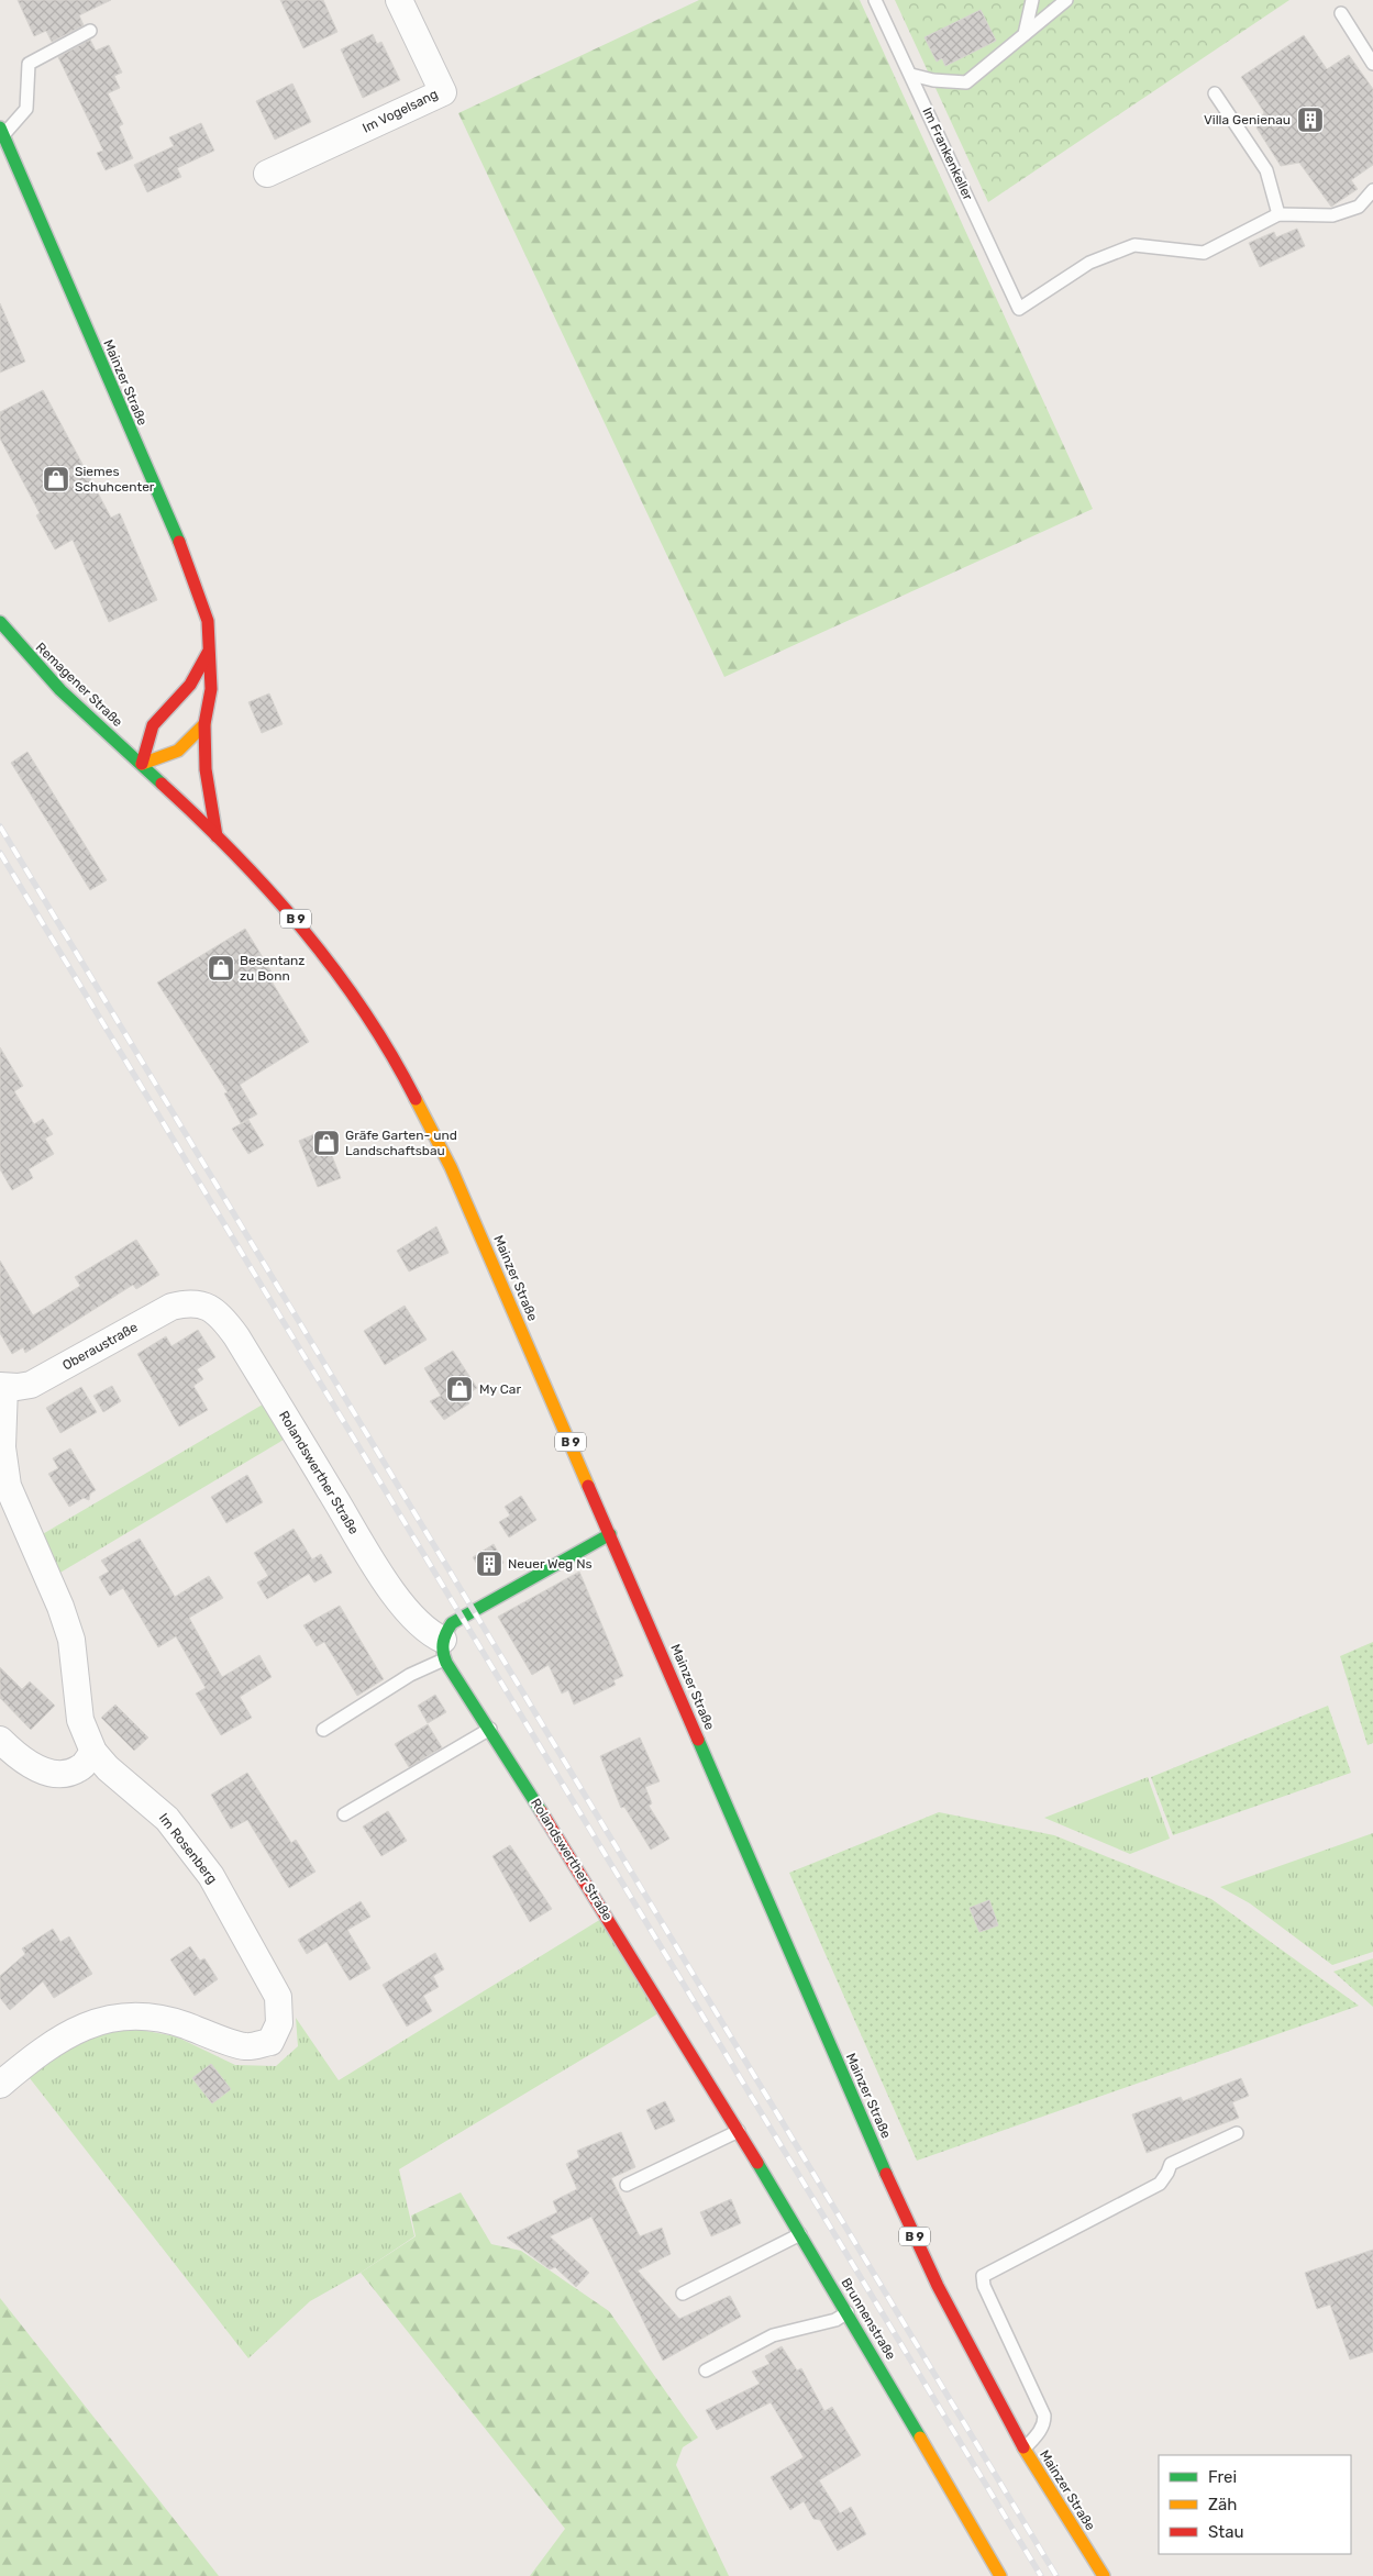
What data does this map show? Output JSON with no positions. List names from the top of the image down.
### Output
{
  "streets": {
    "main road": [
      "Mainzer Straße",
      "Remagener Straße",
      "B 9",
      "Rolandswerther Straße",
      "Brunnenstraße"
    ],
    "street": ["Im Vogelsang", "Oberaustraße", "Im Rosenberg"],
    "lane": ["Im Frankenkeller"]
  },
  "crossings": [
    ["Mainzer Straße", "Remagener Straße"],
    ["Oberaustraße", "Rolandswerther Straße"],
    ["Oberaustraße", "Im Rosenberg"],
    ["Rolandswerther Straße", "Brunnenstraße"]
  ],
  "places": {
    "building": ["Villa Genienau", "Neuer Weg Ns"],
    "shop": [
      "Siemes Schuhcenter",
      "Besentanz zu Bonn",
      "Gräfe Garten- und Landschaftsbau",
      "My Car"
    ]
  },
  "legend": ["Frei", "Zäh", "Stau"]
}
